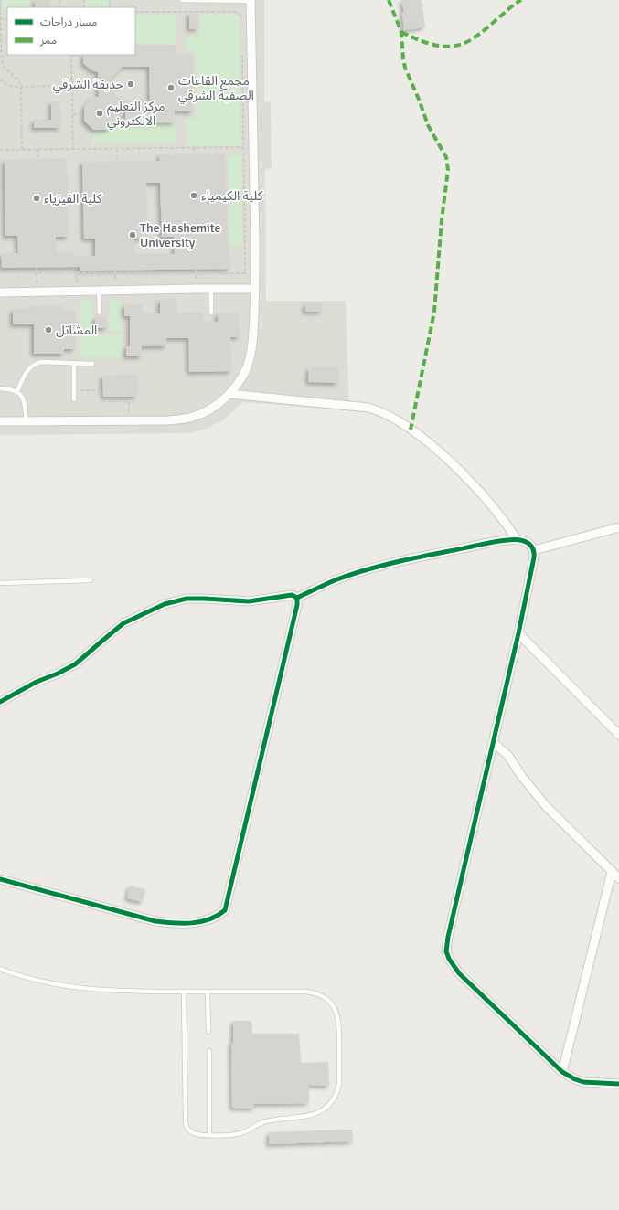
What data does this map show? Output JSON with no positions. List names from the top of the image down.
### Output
{
  "places": [
    "حديقة الشرقي",
    "مجمع القاعات الصفية الشرقي",
    "مركز التعليم الالكتروني",
    "كلية الكيمياء",
    "كلية الفيزياء",
    "The Hashemite University",
    "المشاتل"
  ],
  "legend": ["مسار دراجات", "ممر"]
}
